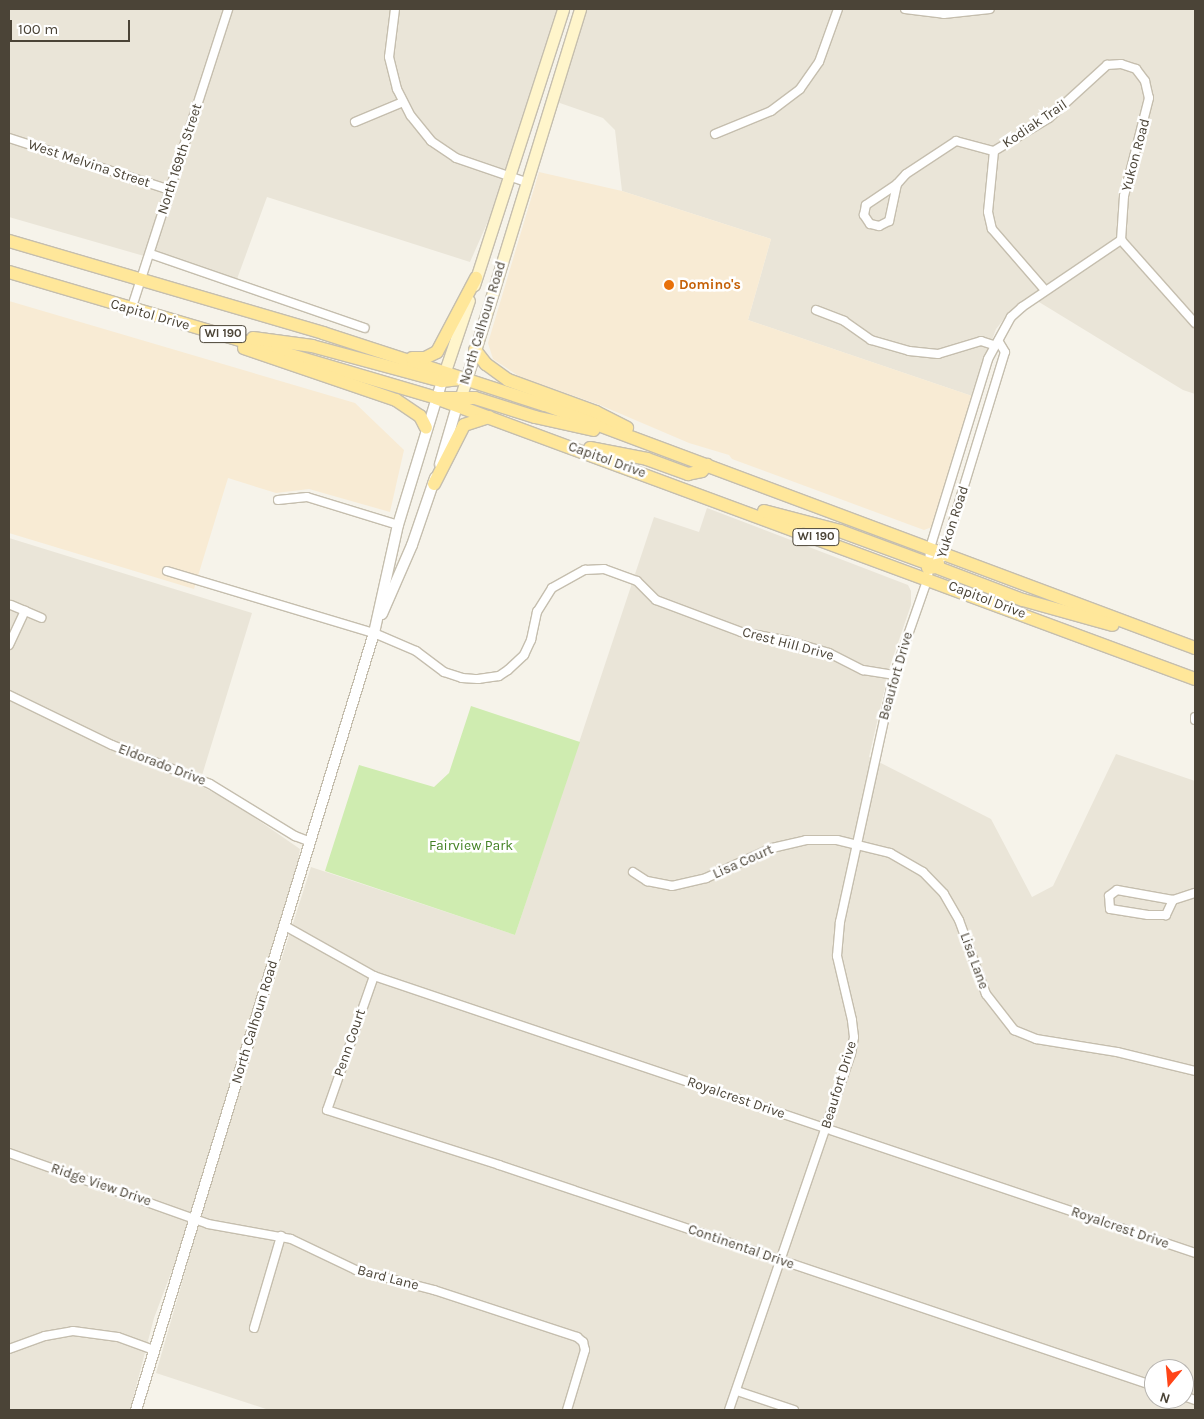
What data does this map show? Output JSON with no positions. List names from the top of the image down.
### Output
{
  "streets": {
    "main road": ["Capitol Drive", "North Calhoun Road", "WI 190"],
    "street": [
      "Kodiak Trail",
      "Yukon Road",
      "North 169th Street",
      "West Melvina Street",
      "Crest Hill Drive",
      "Beaufort Drive",
      "Eldorado Drive",
      "Lisa Court",
      "Lisa Lane",
      "Penn Court",
      "Royalcrest Drive",
      "Ridge View Drive",
      "Continental Drive",
      "Bard Lane"
    ]
  },
  "crossings": [
    ["Kodiak Trail", "Yukon Road"],
    ["Yukon Road", "Capitol Drive"],
    ["Yukon Road", "Beaufort Drive"],
    ["North 169th Street", "West Melvina Street"],
    ["North 169th Street", "Capitol Drive"],
    ["North 169th Street", "WI 190"],
    ["Capitol Drive", "North Calhoun Road"],
    ["Capitol Drive", "Beaufort Drive"],
    ["North Calhoun Road", "WI 190"],
    ["North Calhoun Road", "Crest Hill Drive"],
    ["North Calhoun Road", "Eldorado Drive"],
    ["North Calhoun Road", "Royalcrest Drive"],
    ["North Calhoun Road", "Ridge View Drive"],
    ["North Calhoun Road", "Bard Lane"],
    ["Crest Hill Drive", "Beaufort Drive"],
    ["Beaufort Drive", "Lisa Court"],
    ["Beaufort Drive", "Lisa Lane"],
    ["Beaufort Drive", "Royalcrest Drive"],
    ["Beaufort Drive", "Continental Drive"],
    ["Lisa Court", "Lisa Lane"],
    ["Penn Court", "Royalcrest Drive"],
    ["Penn Court", "Continental Drive"],
    ["Ridge View Drive", "Bard Lane"]
  ],
  "parks": ["Fairview Park"],
  "places": ["Domino's"],
  "scale_bar": "100 m",
  "north": "bottom"
}
